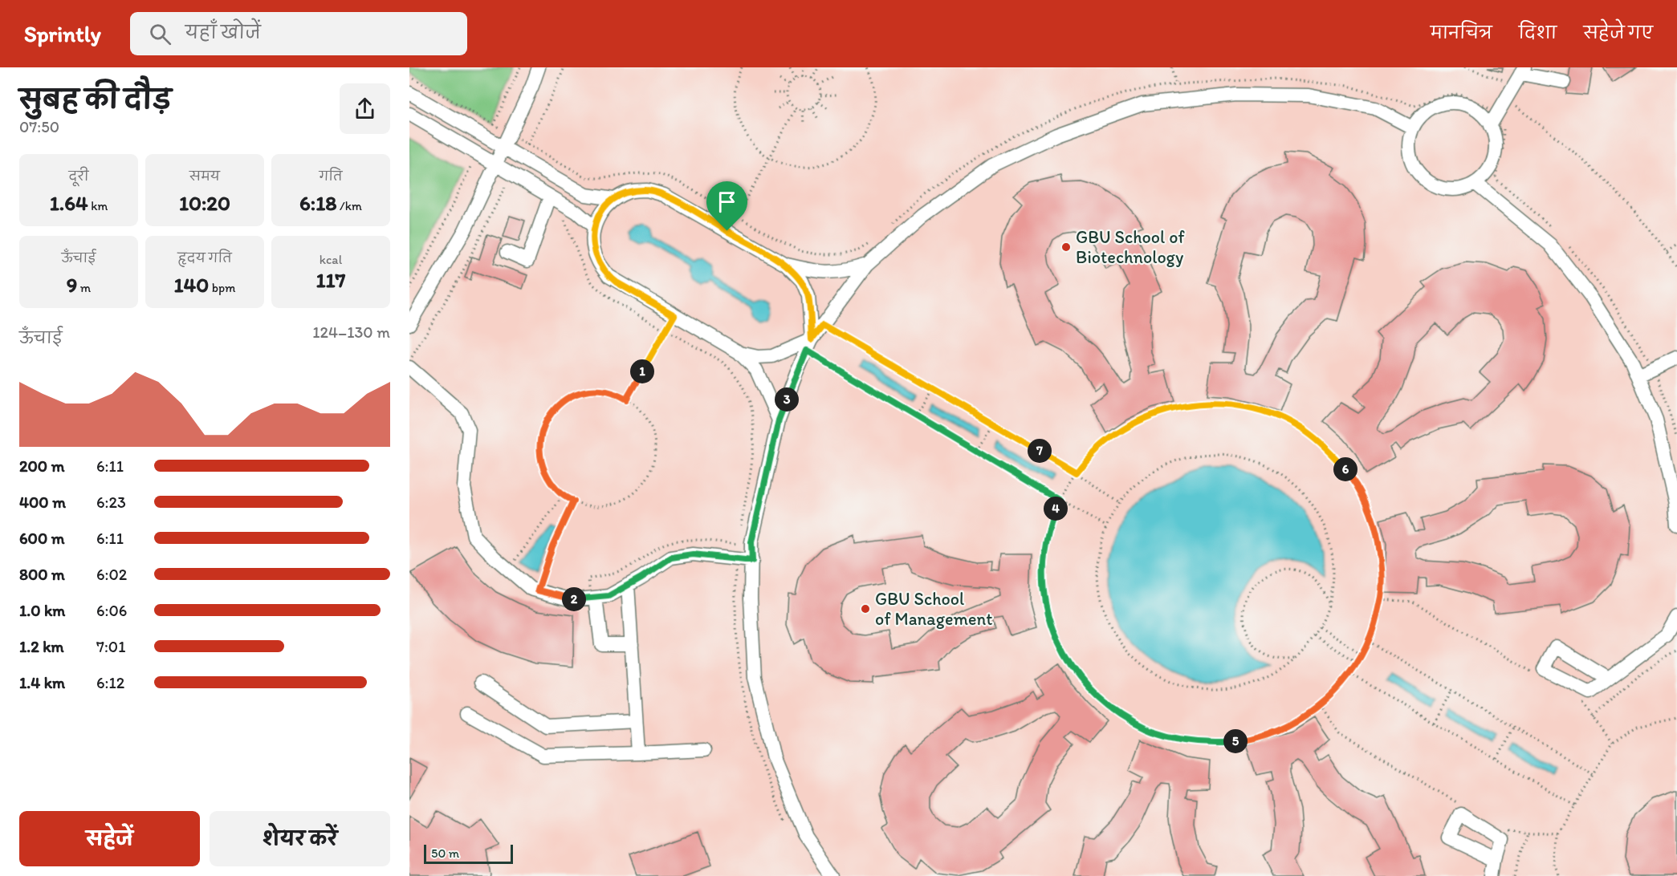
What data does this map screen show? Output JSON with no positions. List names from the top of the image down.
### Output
{
  "places": ["GBU School of Biotechnology", "GBU School of Management"],
  "scale_bar": "50 m",
  "page": {
    "header": "Sprintly",
    "search": "यहाँ खोजें",
    "nav": ["मानचित्र", "दिशा", "सहेजे गए"],
    "heading": ["सुबह की दौड़", "07:50"],
    "stats": [
      ["दूरी", "1.64 km"],
      ["समय", "10:20"],
      ["गति", "6:18 /km"],
      ["ऊँचाई", "9 m"],
      ["हृदय गति", "140 bpm"],
      ["kcal", "117"]
    ],
    "chart": ["ऊँचाई", "124–130 m"],
    "pins": [
      "1",
      "3",
      "7",
      "6",
      "4",
      "2",
      "5"
    ],
    "list": [
      {
        "name": "200 m",
        "note": "6:11"
      },
      {
        "name": "400 m",
        "note": "6:23"
      },
      {
        "name": "600 m",
        "note": "6:11"
      },
      {
        "name": "800 m",
        "note": "6:02"
      },
      {
        "name": "1.0 km",
        "note": "6:06"
      },
      {
        "name": "1.2 km",
        "note": "7:01"
      },
      {
        "name": "1.4 km",
        "note": "6:12"
      }
    ],
    "buttons": ["सहेजें", "शेयर करें"],
    "scale": "50 m"
  }
}
